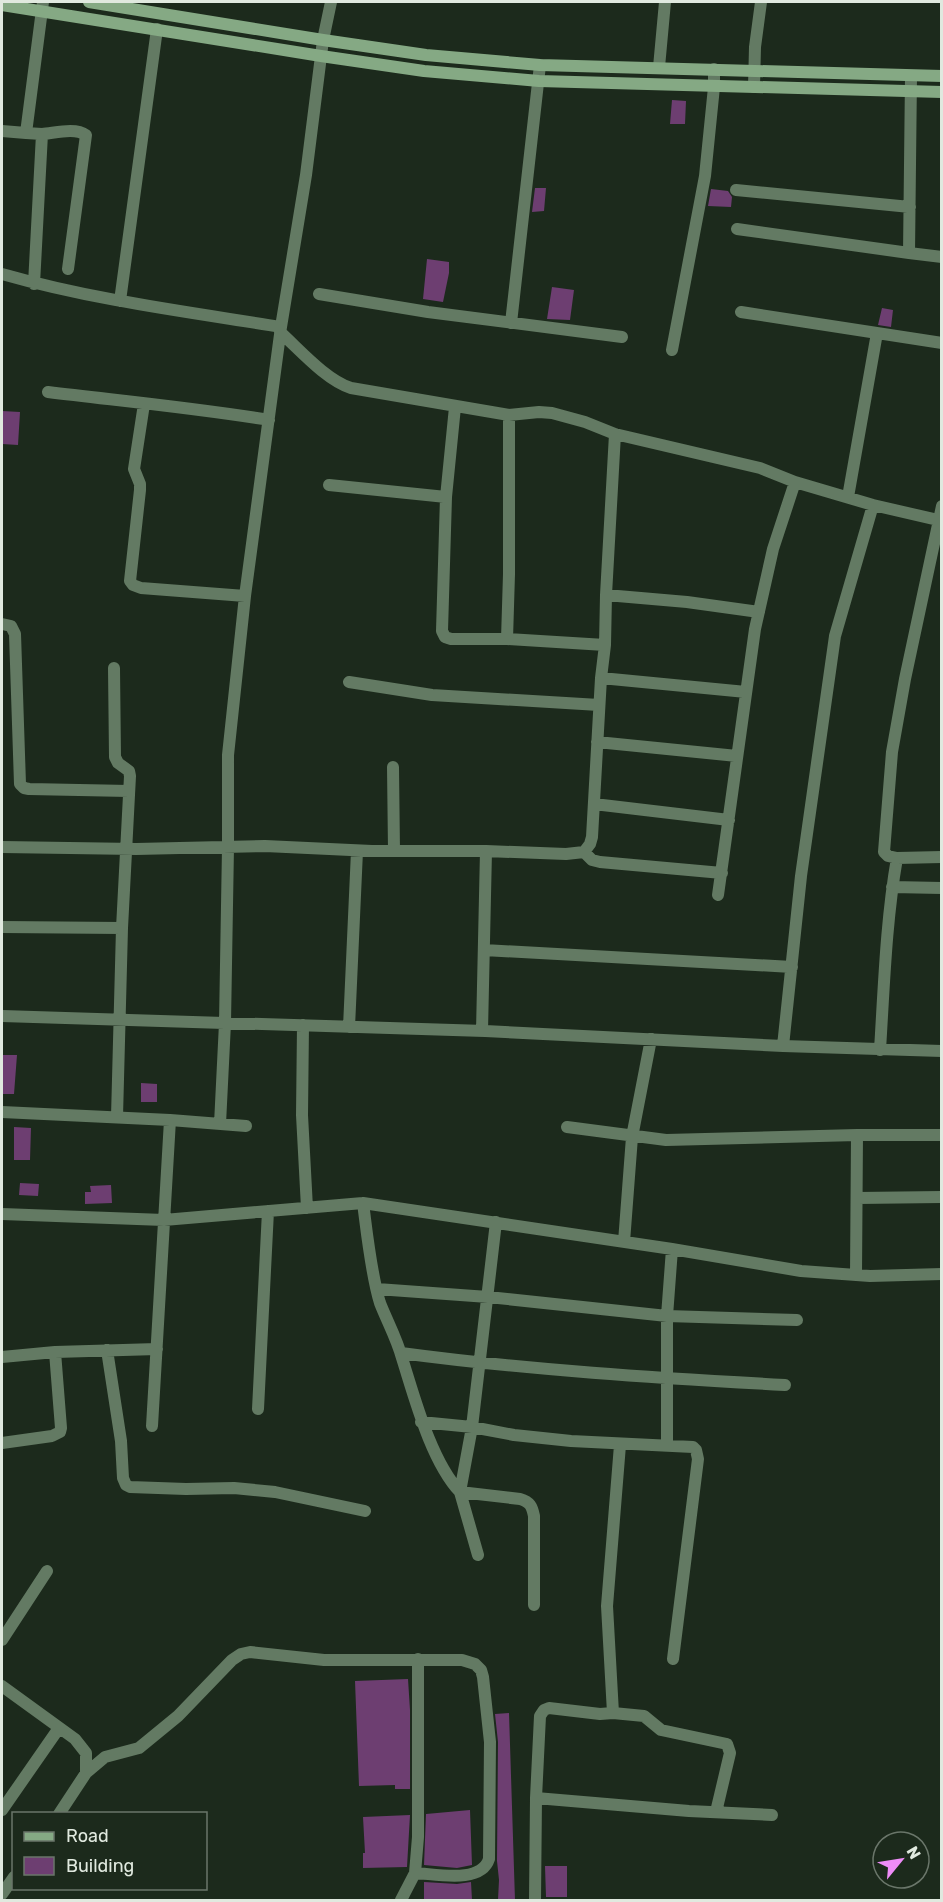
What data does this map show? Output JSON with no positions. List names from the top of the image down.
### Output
{
  "legend": ["Road", "Building"],
  "north": "top right"
}
